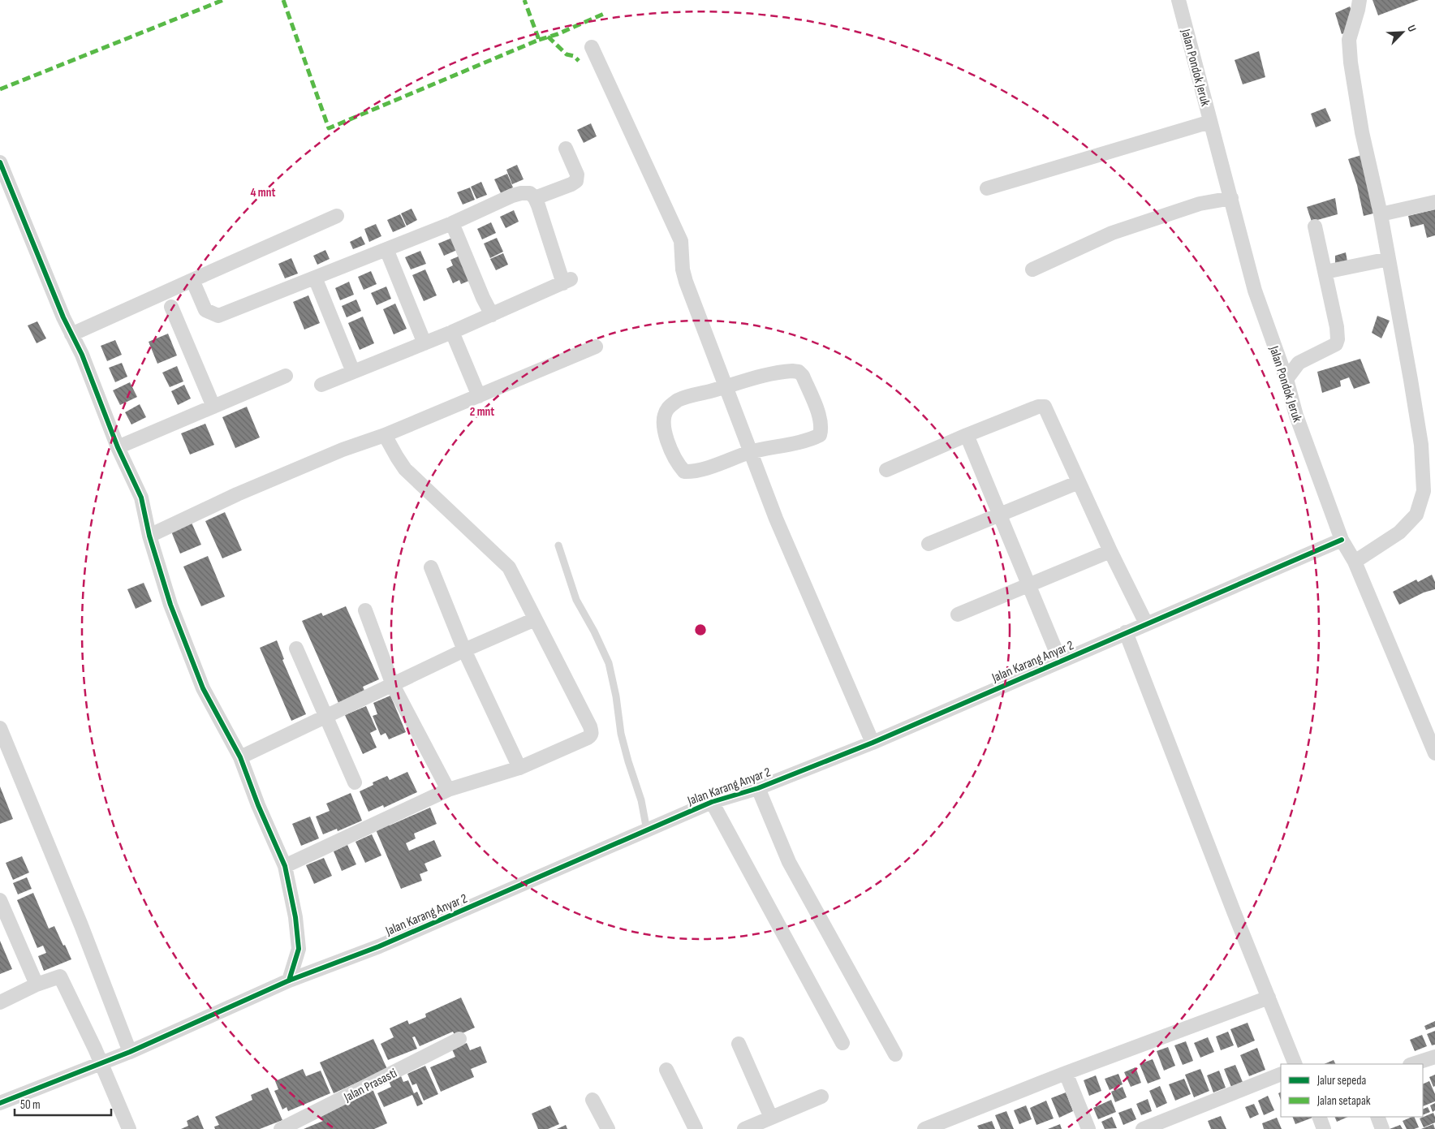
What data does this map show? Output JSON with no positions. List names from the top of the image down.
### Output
{
  "streets": {
    "street": ["Jalan Pondok Jeruk", "Jalan Karang Anyar 2", "Jalan Prasasti"]
  },
  "crossings": [
    ["Jalan Pondok Jeruk", "Jalan Karang Anyar 2"]
  ],
  "legend": ["Jalur sepeda", "Jalan setapak"],
  "scale_bar": "50 m",
  "north": "top right",
  "rings": ["4 mnt", "2 mnt"]
}
